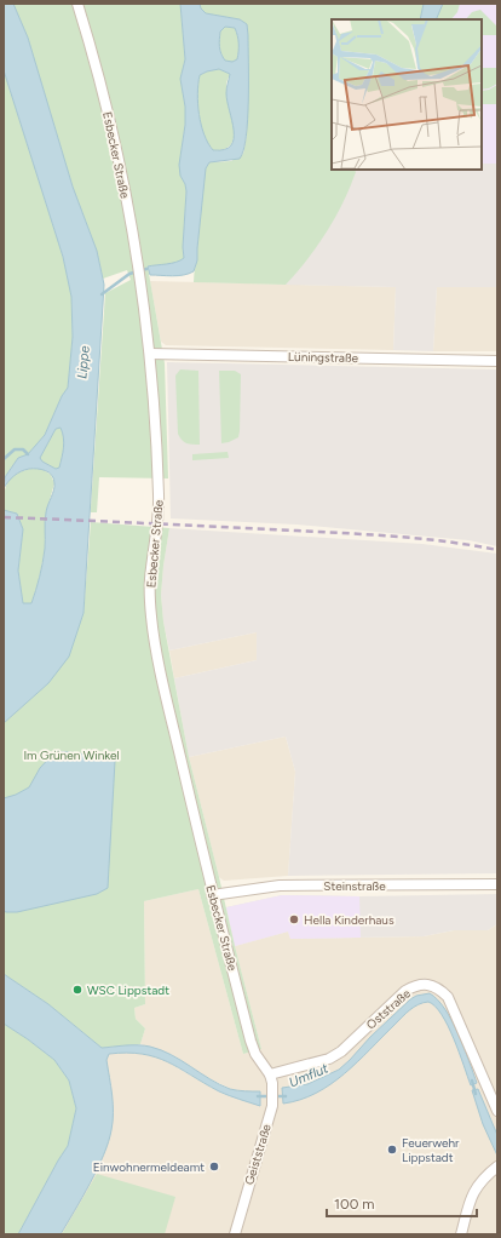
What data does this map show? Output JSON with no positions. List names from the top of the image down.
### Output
{
  "streets": {
    "street": [
      "Esbecker Straße",
      "Lüningstraße",
      "Steinstraße",
      "Oststraße",
      "Geiststraße"
    ]
  },
  "crossings": [
    ["Esbecker Straße", "Lüningstraße"],
    ["Esbecker Straße", "Steinstraße"],
    ["Esbecker Straße", "Oststraße"],
    ["Esbecker Straße", "Geiststraße"],
    ["Oststraße", "Geiststraße"]
  ],
  "water": ["Lippe", "Umflut"],
  "parks": ["Im Grünen Winkel"],
  "places": [
    "Hella Kinderhaus",
    "WSC Lippstadt",
    "Feuerwehr Lippstadt",
    "Einwohnermeldeamt"
  ],
  "scale_bar": "100 m"
}
